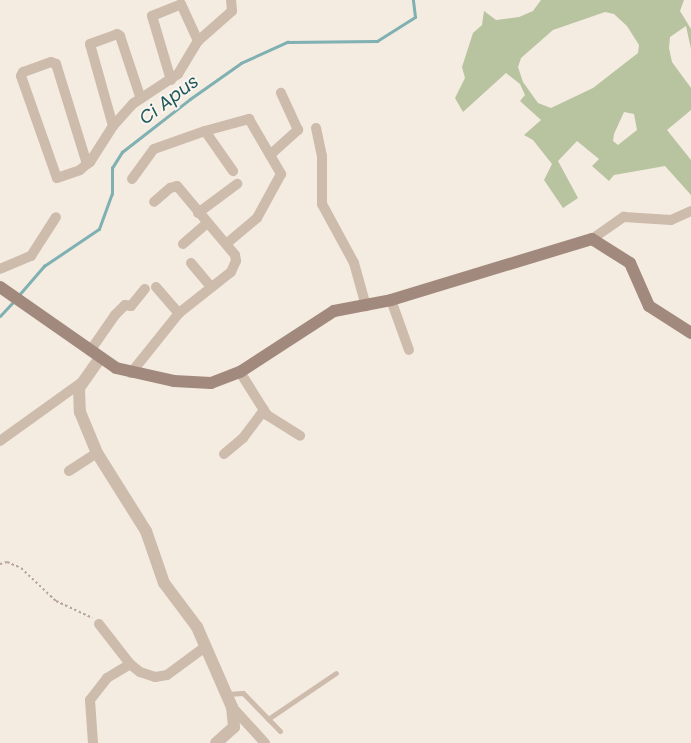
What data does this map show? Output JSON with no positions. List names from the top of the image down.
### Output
{
  "water": ["Ci Apus"]
}
